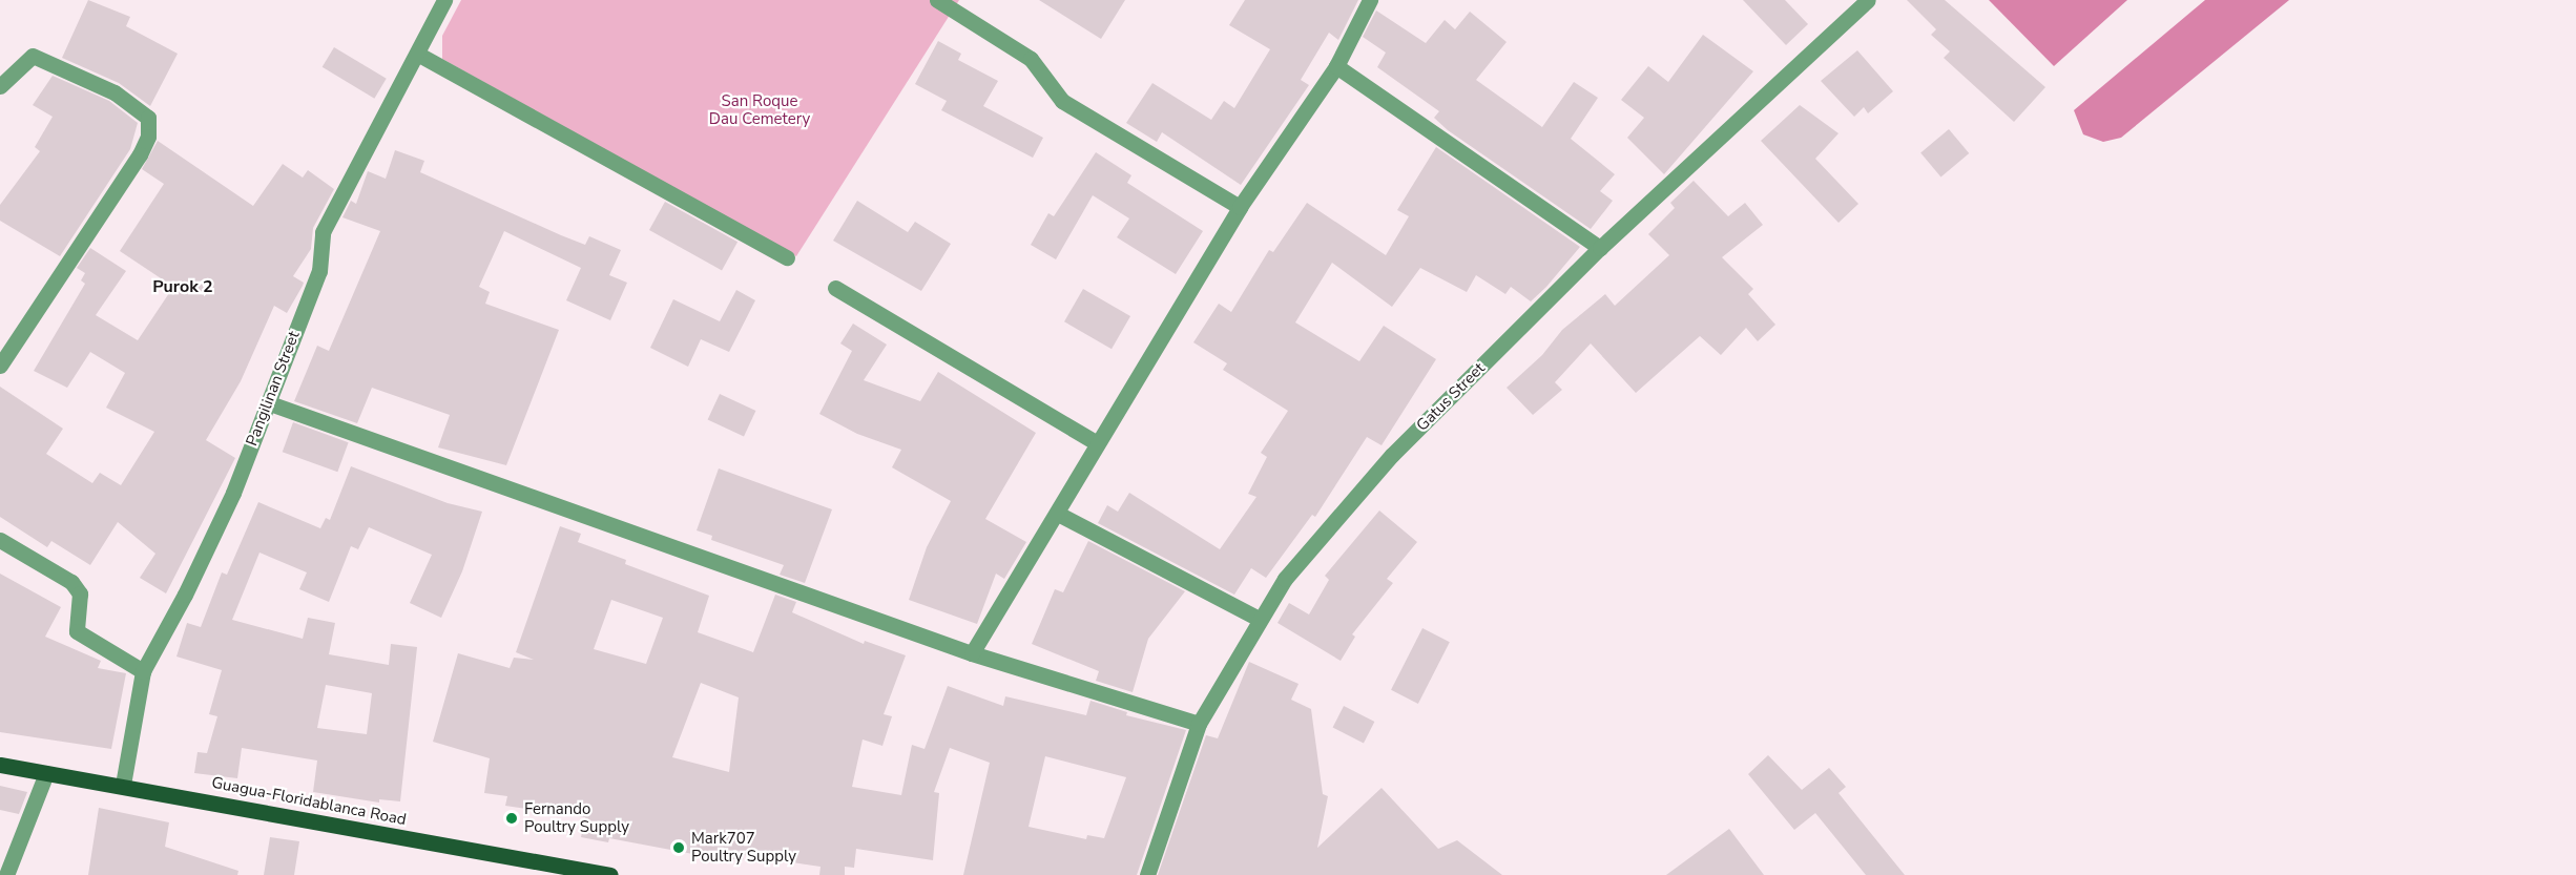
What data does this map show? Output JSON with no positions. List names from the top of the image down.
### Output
{
  "streets": {
    "main road": ["Guagua-Floridablanca Road"],
    "street": ["Pangilinan Street", "Gatus Street"]
  },
  "crossings": [
    ["Pangilinan Street", "Guagua-Floridablanca Road"]
  ],
  "districts": ["Purok 2"],
  "parks": ["San Roque Dau Cemetery"],
  "places": ["Fernando Poultry Supply", "Mark707 Poultry Supply"]
}
